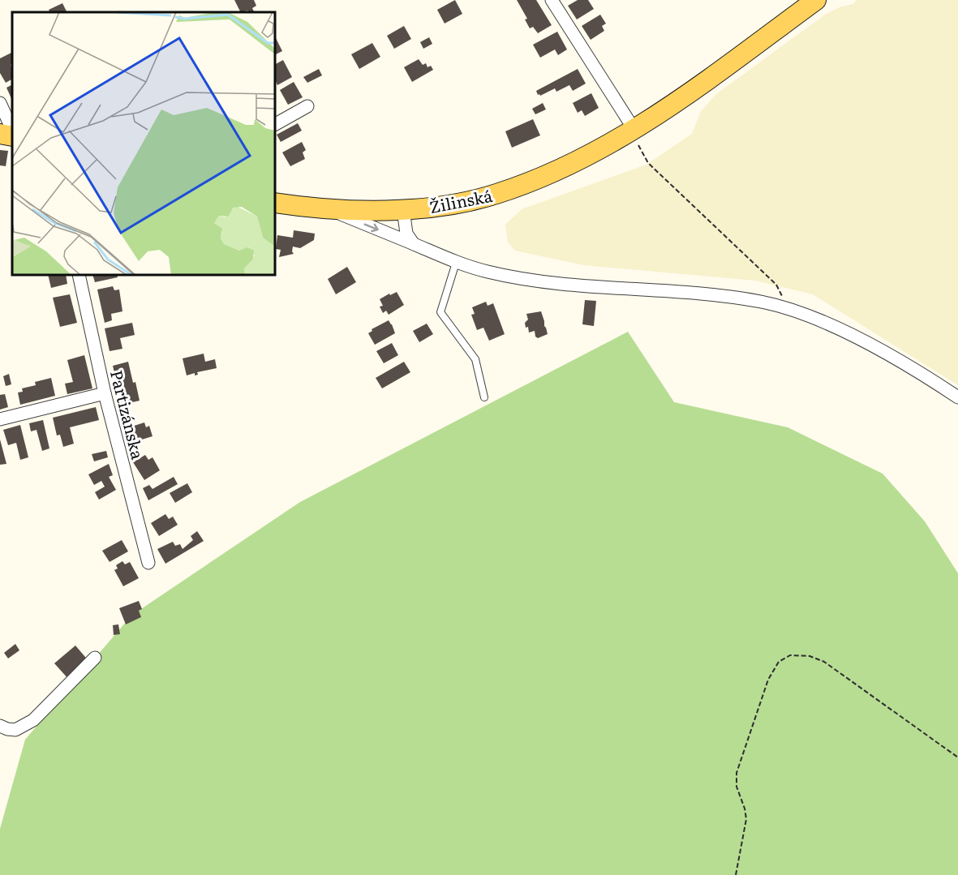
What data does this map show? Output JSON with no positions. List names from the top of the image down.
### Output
{
  "streets": {
    "main road": ["Žilinská"],
    "street": ["Partizánska"]
  }
}
